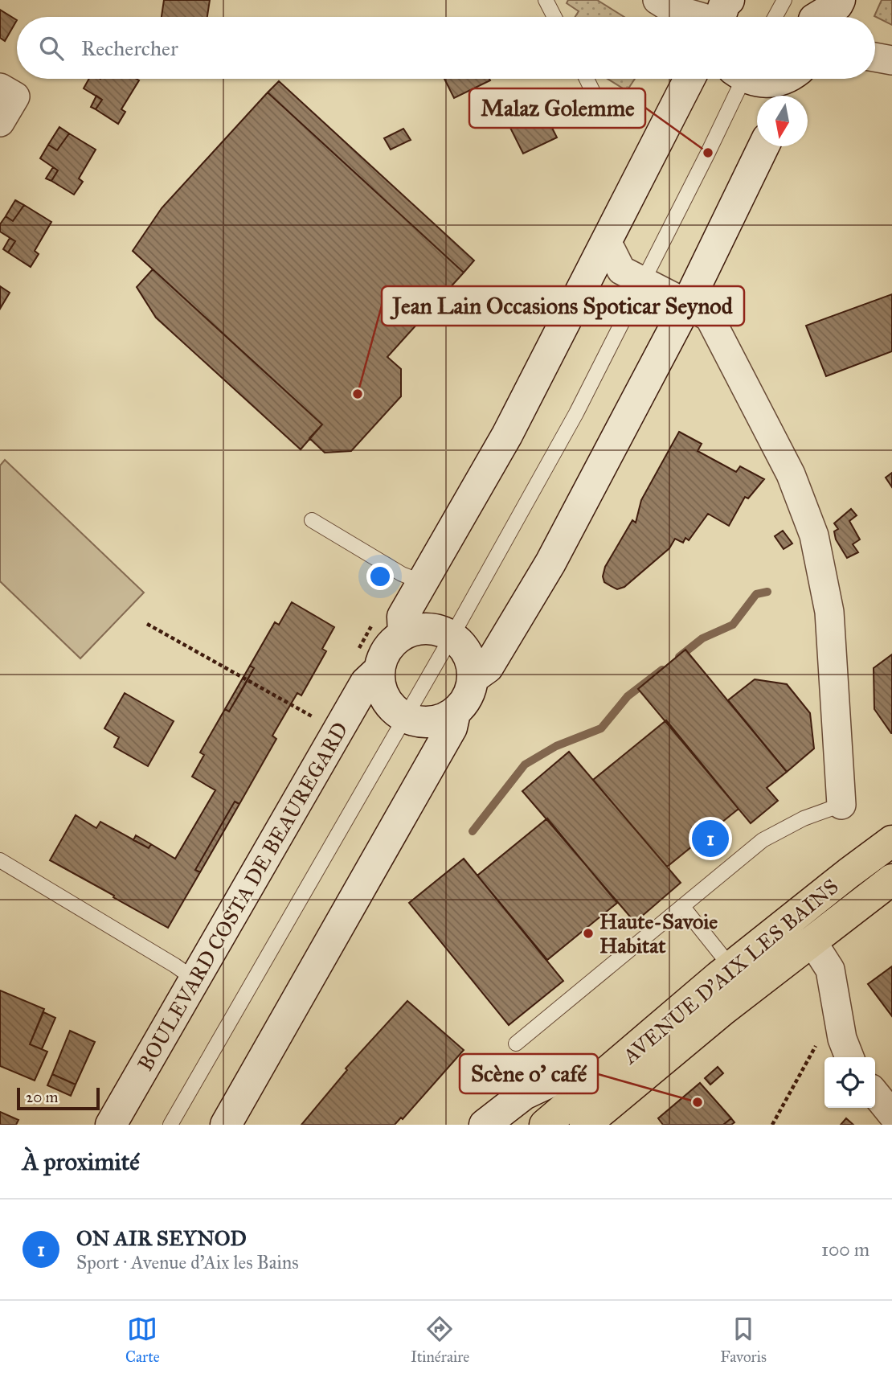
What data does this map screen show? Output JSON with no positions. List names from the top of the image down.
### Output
{
  "streets": {
    "main road": ["AVENUE D'AIX LES BAINS"],
    "street": ["BOULEVARD COSTA DE BEAUREGARD"]
  },
  "places": [
    "Malaz Golemme",
    "Jean Lain Occasions Spoticar Seynod",
    "Haute-Savoie Habitat",
    "Scène o' café"
  ],
  "scale_bar": "20 m",
  "north": "bottom",
  "page": {
    "search": "Rechercher",
    "pins": "1",
    "scale": "20 m",
    "heading": "À proximité",
    "list": [
      {
        "mark": "1",
        "name": "ON AIR SEYNOD",
        "note": "Sport · Avenue d'Aix les Bains",
        "value": "100 m"
      }
    ],
    "nav": ["Carte", "Itinéraire", "Favoris"]
  }
}
